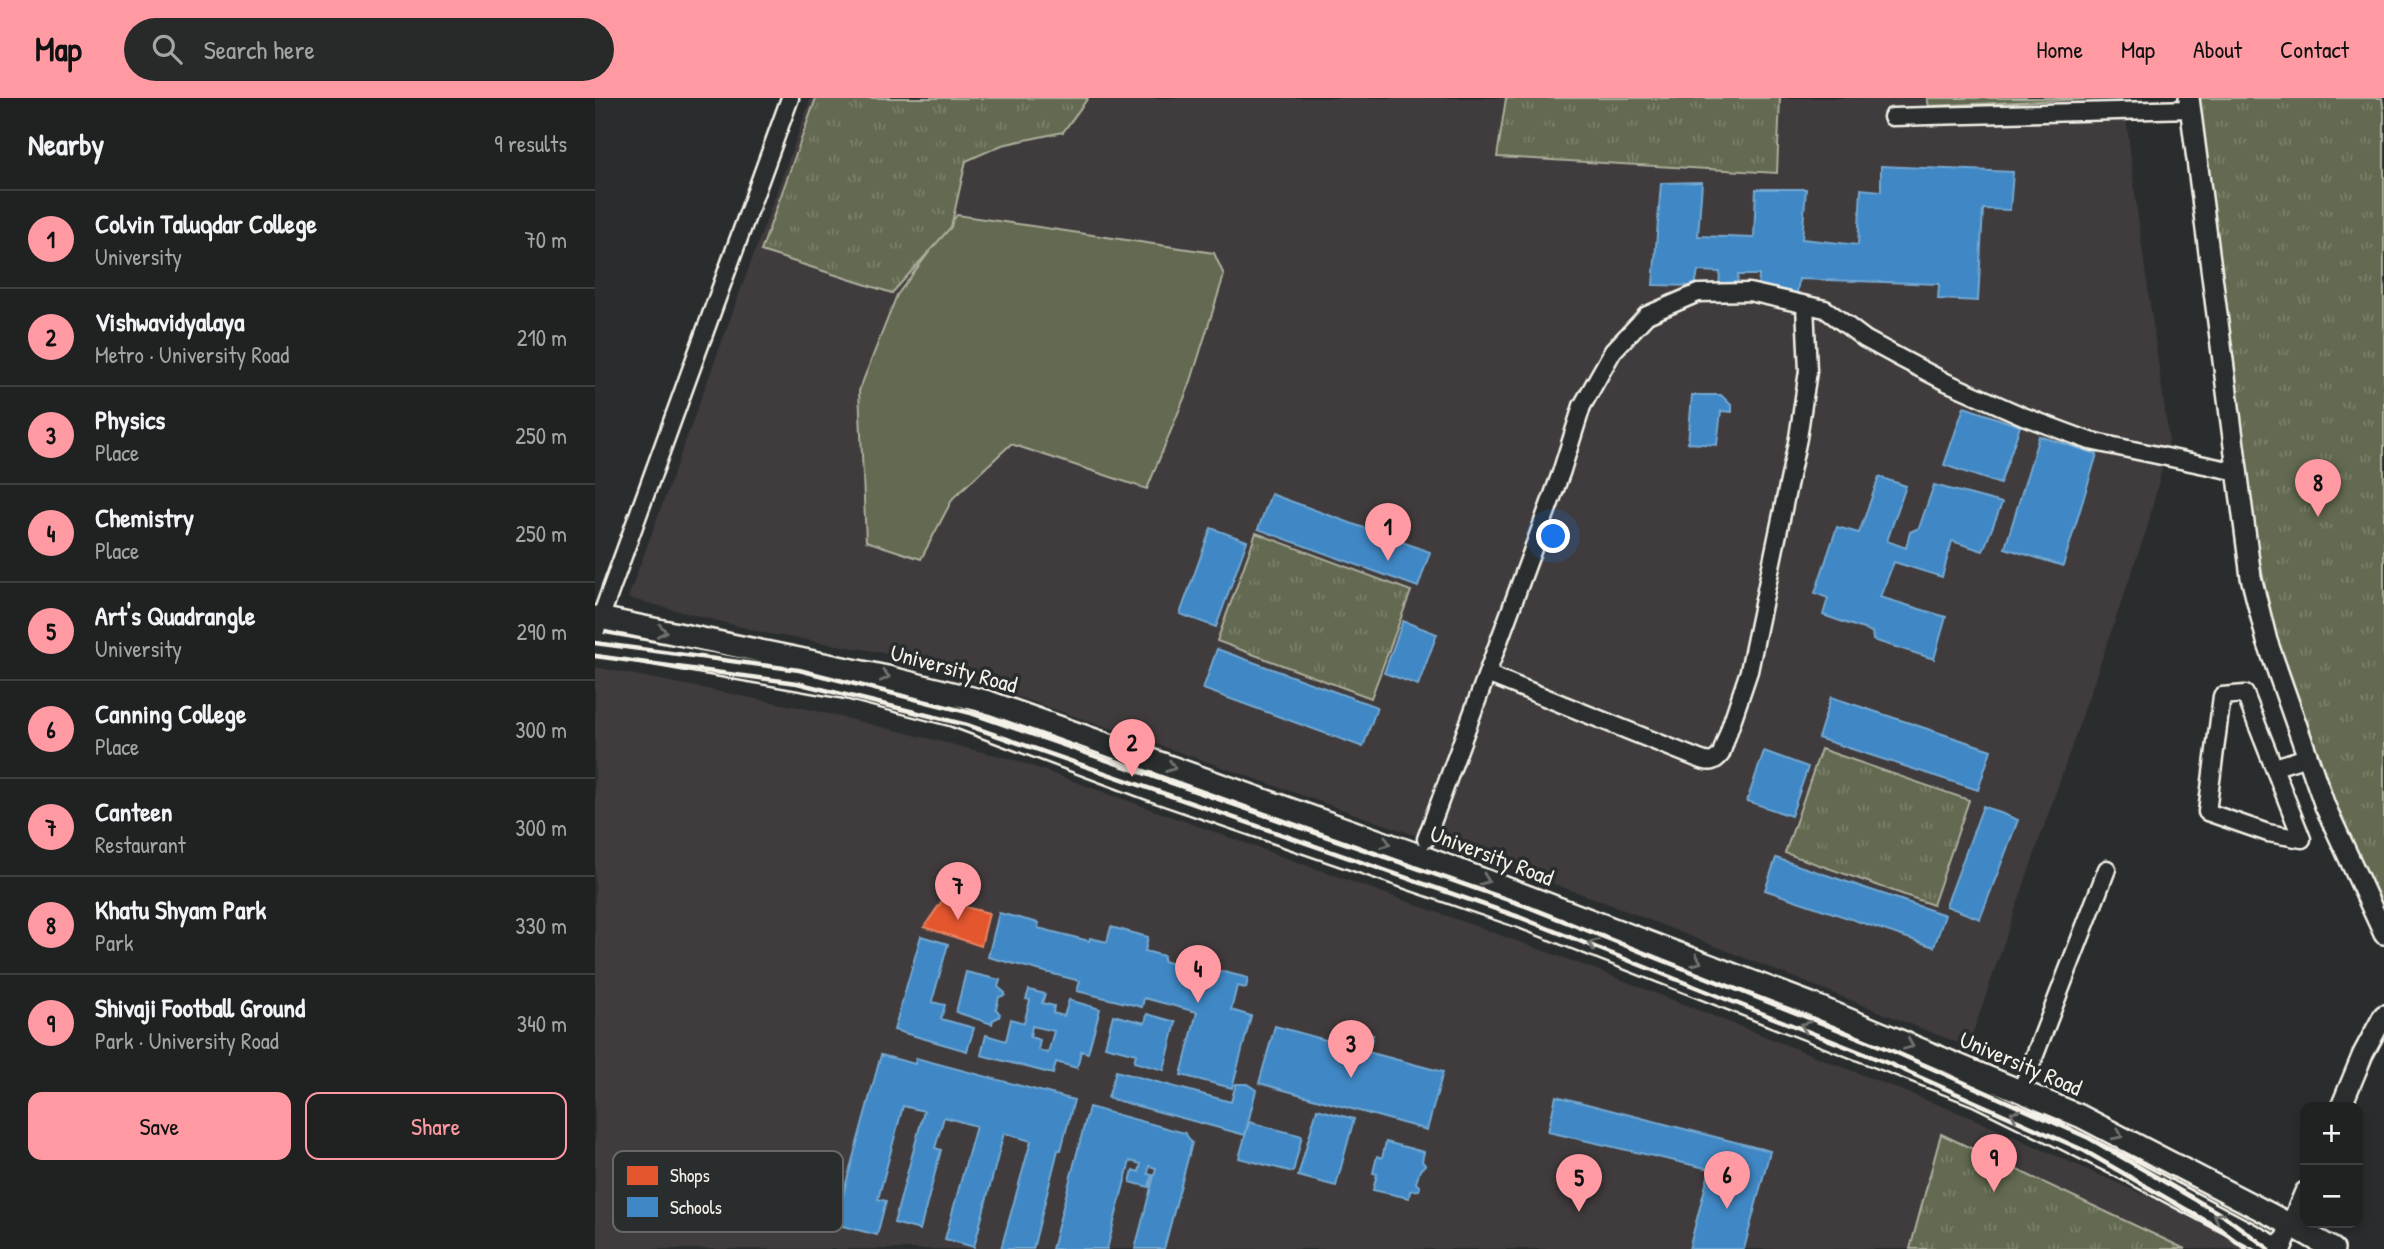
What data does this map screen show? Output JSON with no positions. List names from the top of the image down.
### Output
{
  "streets": {
    "main road": ["University Road"]
  },
  "legend": ["Shops", "Schools"],
  "page": {
    "header": "Map",
    "search": "Search here",
    "nav": [
      "Home",
      "Map",
      "About",
      "Contact"
    ],
    "heading": ["Nearby", "9 results"],
    "list": [
      {
        "mark": "1",
        "name": "Colvin Taluqdar College",
        "note": "University",
        "value": "70 m"
      },
      {
        "mark": "2",
        "name": "Vishwavidyalaya",
        "note": "Metro · University Road",
        "value": "210 m"
      },
      {
        "mark": "3",
        "name": "Physics",
        "note": "Place",
        "value": "250 m"
      },
      {
        "mark": "4",
        "name": "Chemistry",
        "note": "Place",
        "value": "250 m"
      },
      {
        "mark": "5",
        "name": "Art's Quadrangle",
        "note": "University",
        "value": "290 m"
      },
      {
        "mark": "6",
        "name": "Canning College",
        "note": "Place",
        "value": "300 m"
      },
      {
        "mark": "7",
        "name": "Canteen",
        "note": "Restaurant",
        "value": "300 m"
      },
      {
        "mark": "8",
        "name": "Khatu Shyam Park",
        "note": "Park",
        "value": "330 m"
      },
      {
        "mark": "9",
        "name": "Shivaji Football Ground",
        "note": "Park · University Road",
        "value": "340 m"
      }
    ],
    "pins": [
      "8",
      "1",
      "2",
      "7",
      "4",
      "3",
      "9",
      "6",
      "5"
    ],
    "buttons": ["Save", "Share"],
    "map_buttons": ["+", "−"]
  }
}
